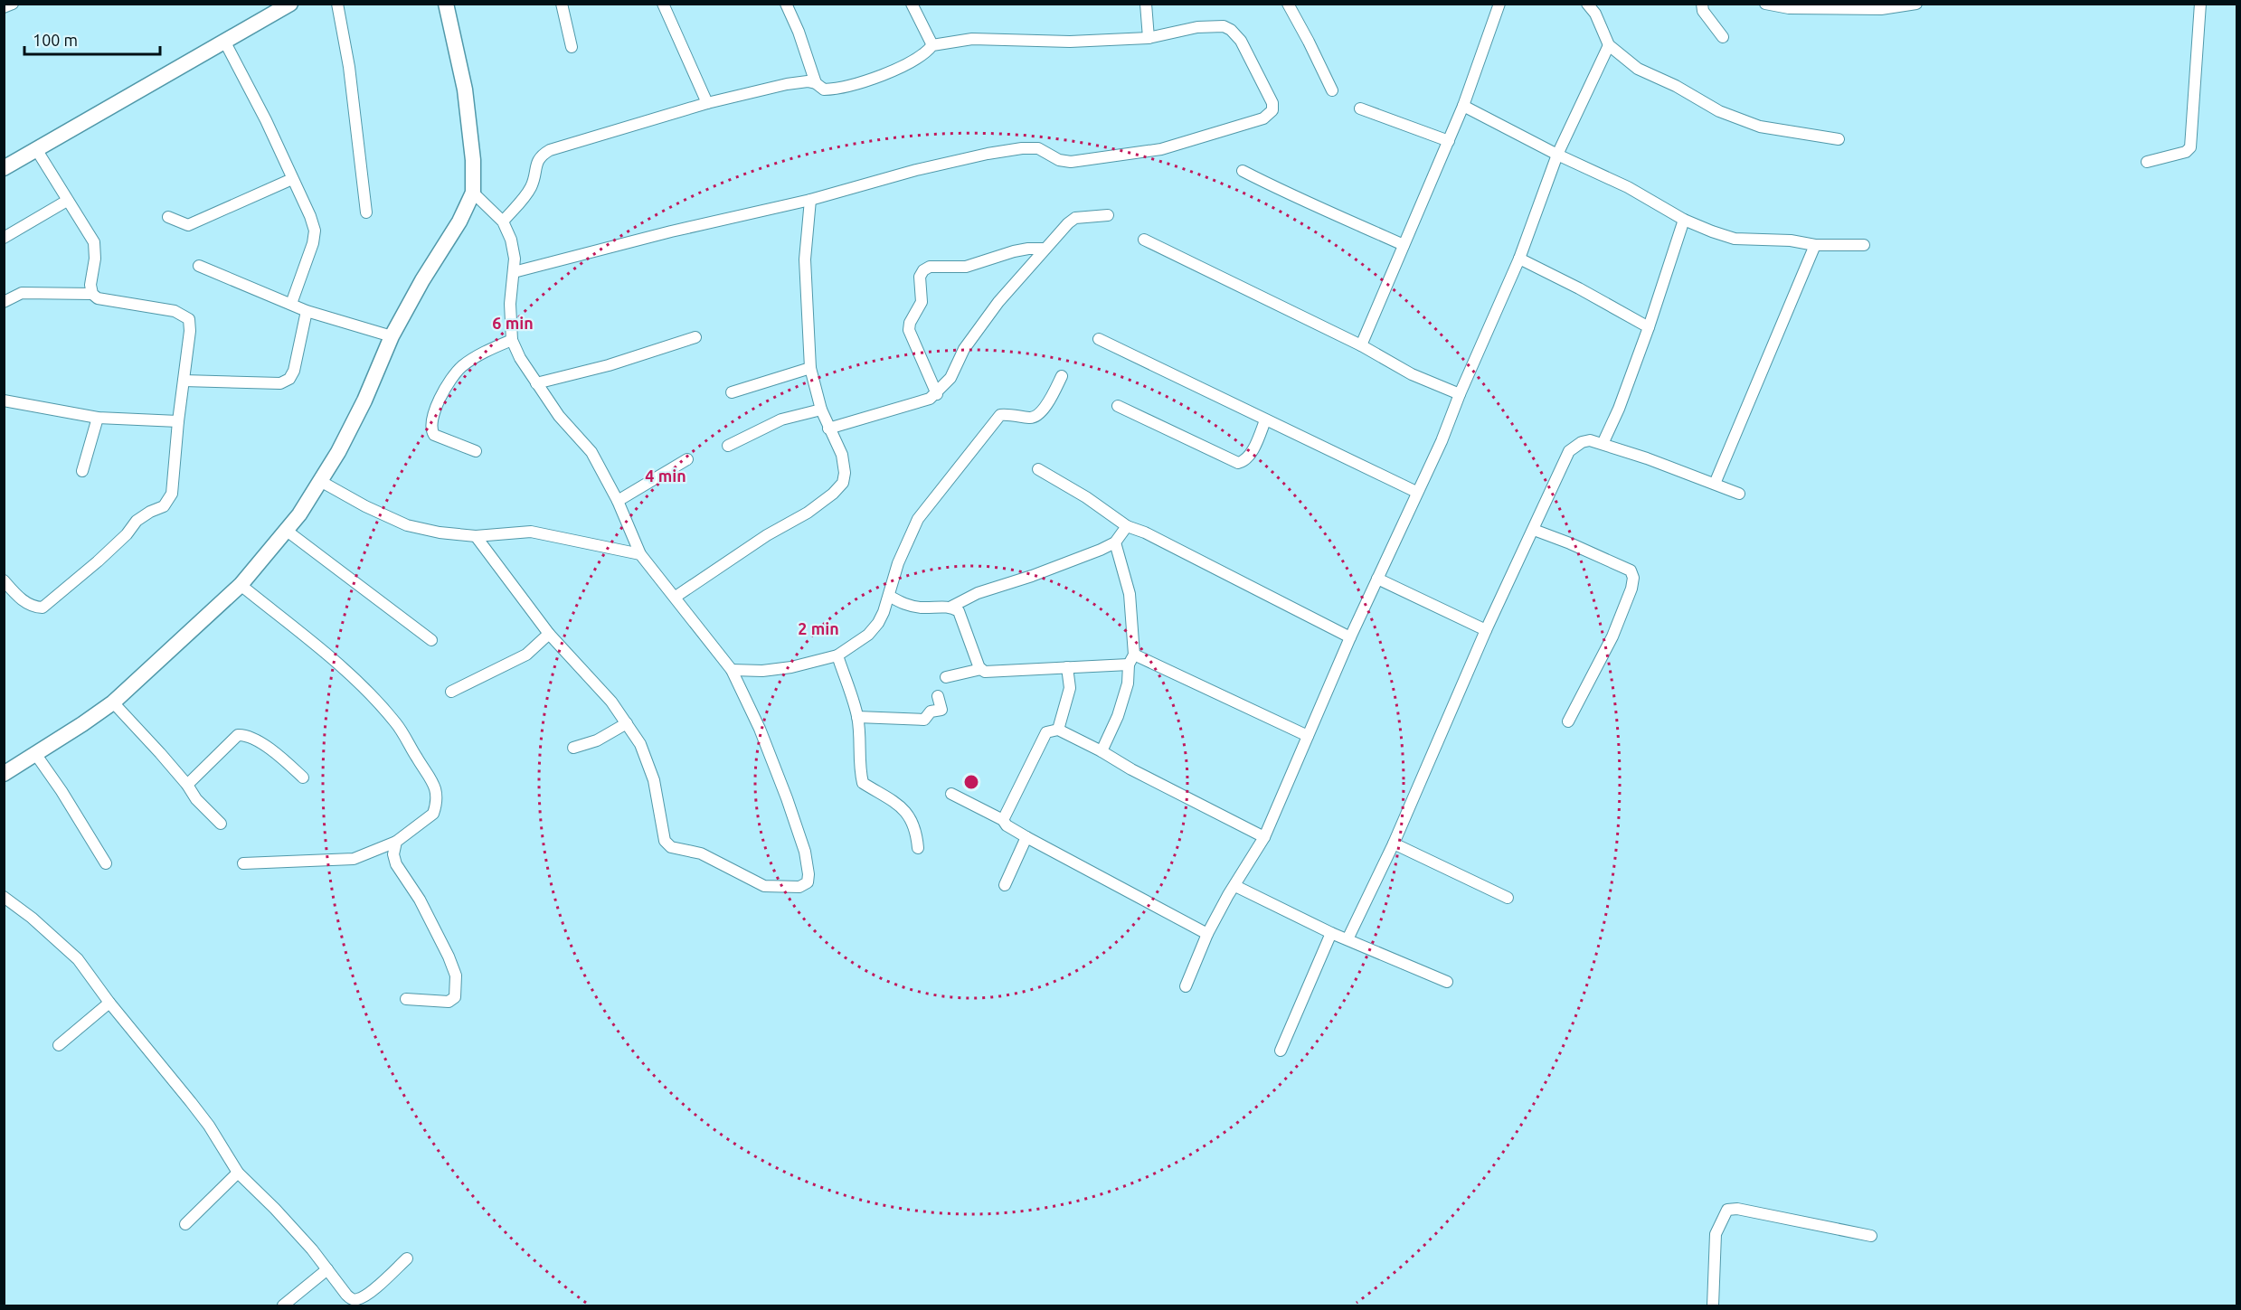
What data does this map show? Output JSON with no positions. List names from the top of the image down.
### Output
{
  "scale_bar": "100 m",
  "rings": ["6 min", "4 min", "2 min"]
}
